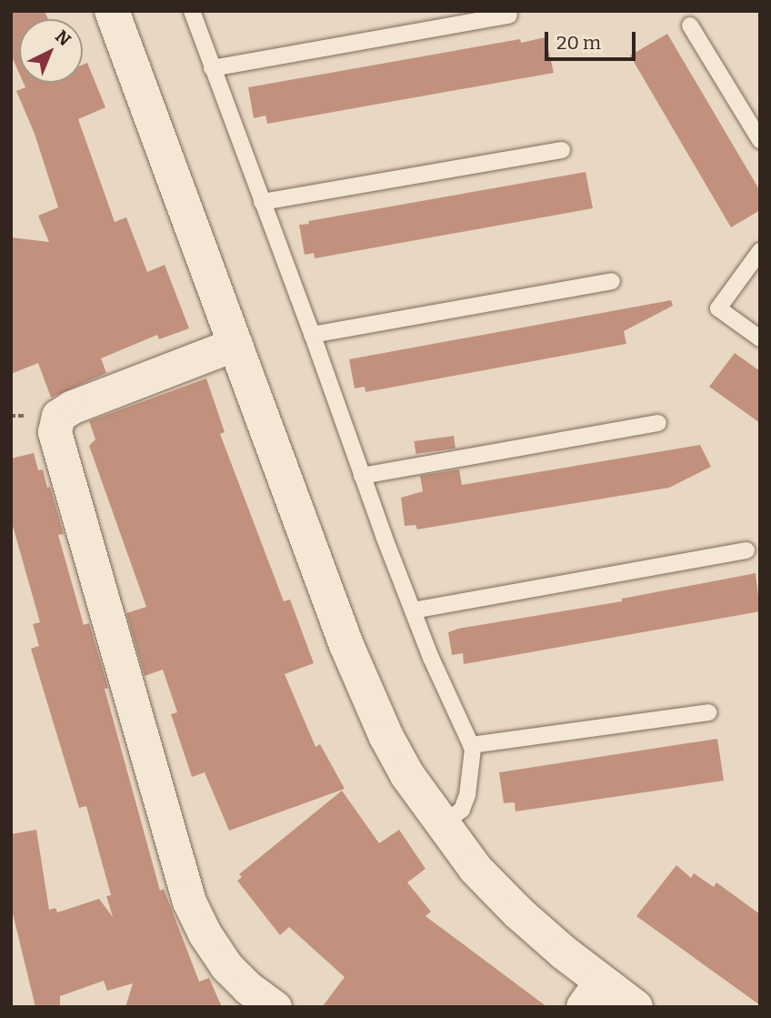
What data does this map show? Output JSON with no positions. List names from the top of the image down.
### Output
{
  "scale_bar": "20 m",
  "north": "top right"
}
